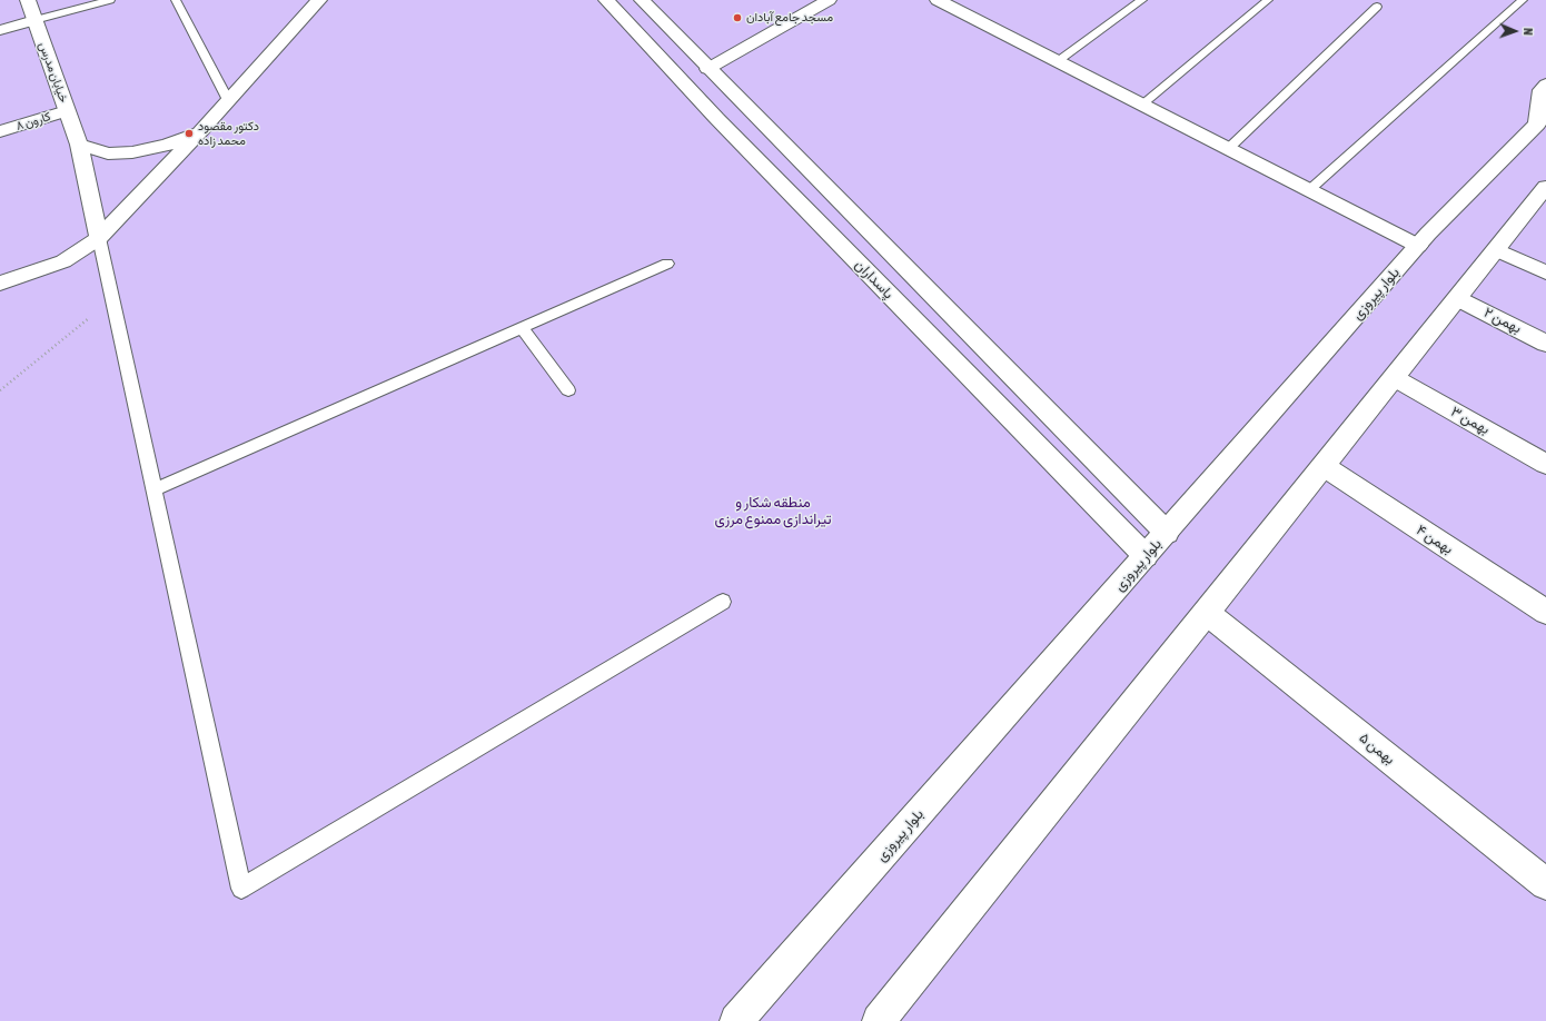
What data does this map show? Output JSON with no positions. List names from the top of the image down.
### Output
{
  "streets": {
    "street": [
      "خیابان مدرس",
      "کارون ۸",
      "پاسداران",
      "بلوار پیروزی",
      "بهمن ۲",
      "بهمن ۳",
      "بهمن ۴",
      "بهمن ۵"
    ]
  },
  "crossings": [
    ["خیابان مدرس", "کارون ۸"],
    ["پاسداران", "بلوار پیروزی"]
  ],
  "parks": ["منطقه شکار و تیراندازی ممنوع مرزی"],
  "places": ["مسجد جامع آبادان", "دكتور مقصود محمد زاده"],
  "north": "right"
}
